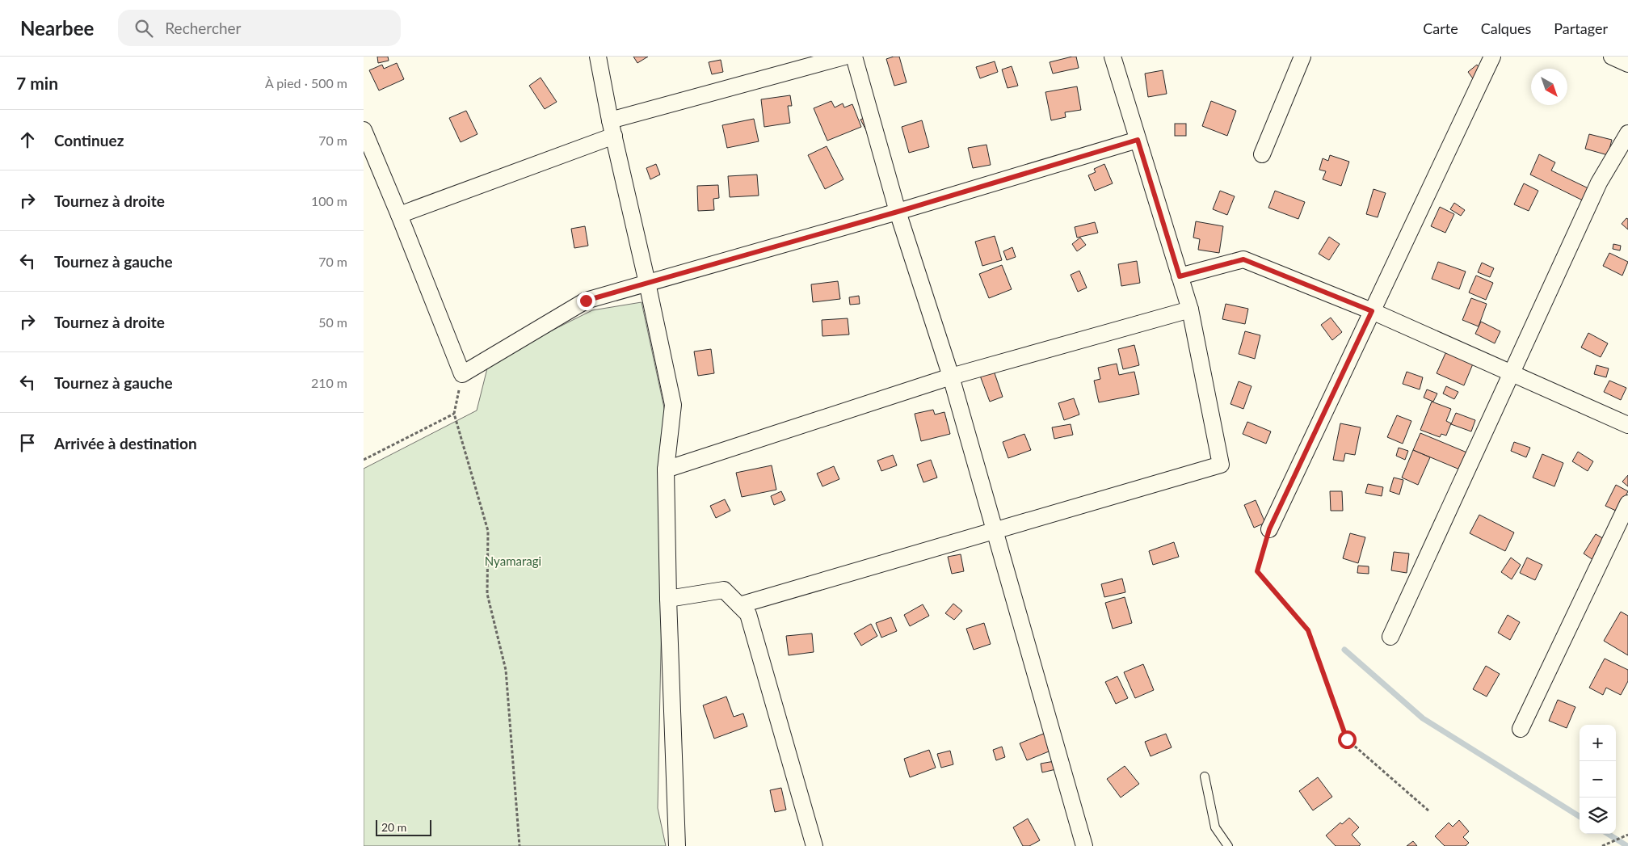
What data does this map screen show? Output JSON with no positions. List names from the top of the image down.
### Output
{
  "parks": ["Nyamaragi"],
  "scale_bar": "20 m",
  "north": "bottom right",
  "page": {
    "header": "Nearbee",
    "search": "Rechercher",
    "nav": ["Carte", "Calques", "Partager"],
    "heading": ["7 min", "À pied · 500 m"],
    "list": [
      ["Continuez", "70 m"],
      ["Tournez à droite", "100 m"],
      ["Tournez à gauche", "70 m"],
      ["Tournez à droite", "50 m"],
      ["Tournez à gauche", "210 m"],
      "Arrivée à destination"
    ],
    "map_buttons": ["+", "−"],
    "scale": "20 m"
  }
}
